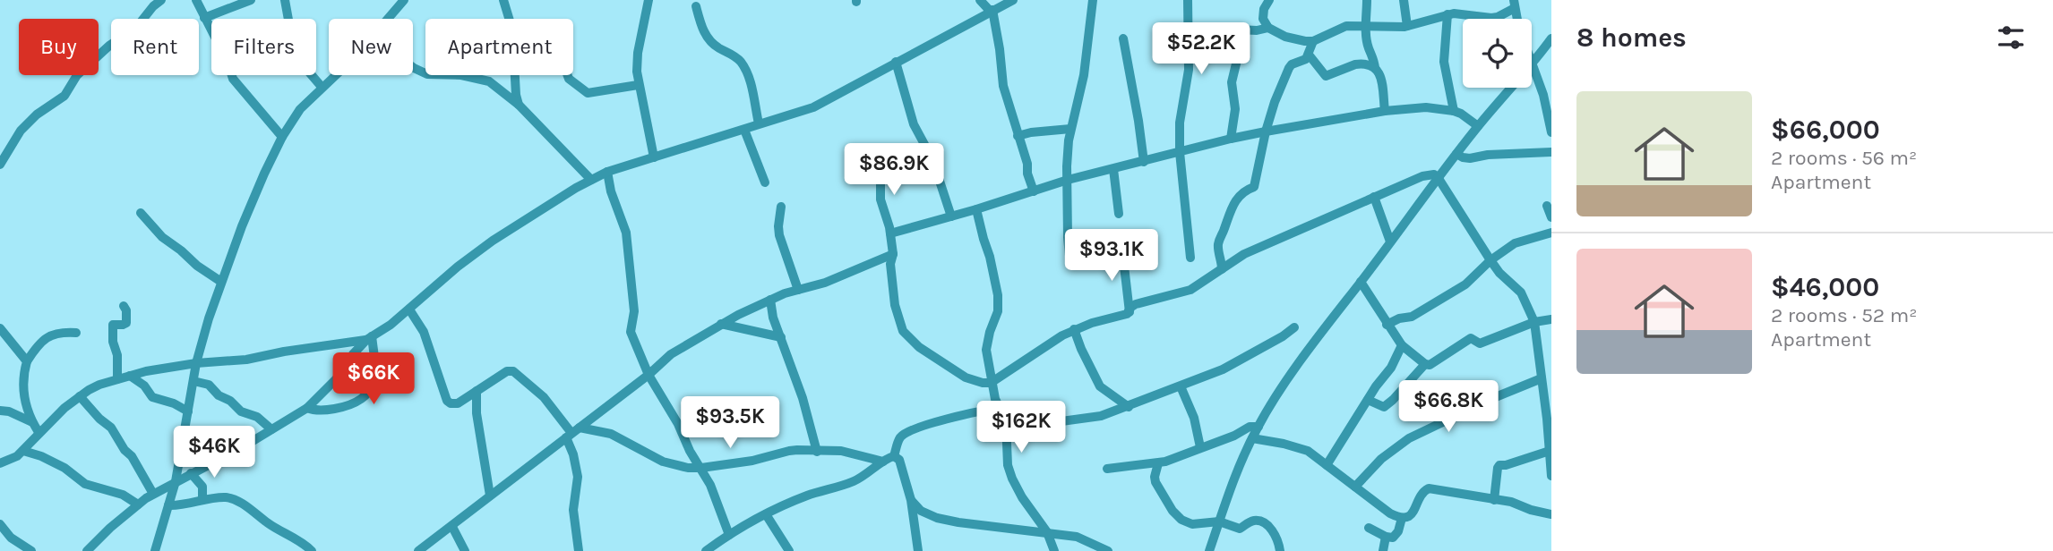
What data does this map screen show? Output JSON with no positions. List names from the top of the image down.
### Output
{
  "page": {
    "heading": "8 homes",
    "chip": [
      "Buy",
      "Rent",
      "Filters",
      "New",
      "Apartment"
    ],
    "price": [
      "$52.2K",
      "$86.9K",
      "$93.1K",
      "$66K",
      "$66.8K",
      "$93.5K",
      "$162K",
      "$46K"
    ],
    "list": [
      {
        "name": "$66,000",
        "note": "2 rooms · 56 m² · Apartment"
      },
      {
        "name": "$46,000",
        "note": "2 rooms · 52 m² · Apartment"
      }
    ]
  }
}
